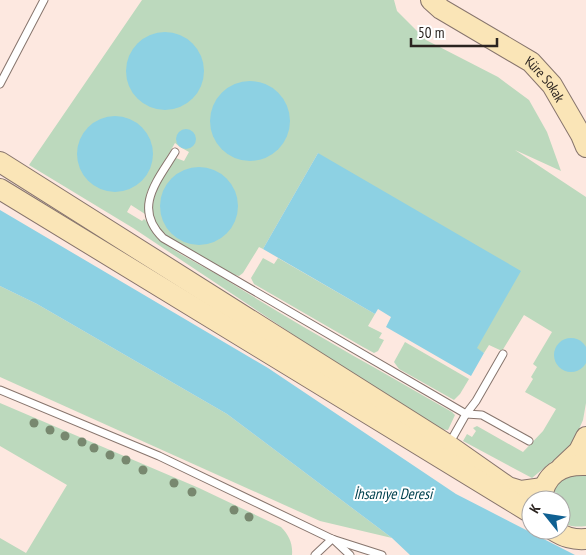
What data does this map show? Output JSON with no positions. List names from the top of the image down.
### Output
{
  "streets": {
    "main road": ["Küre Sokak"]
  },
  "water": ["İhsaniye Deresi"],
  "scale_bar": "50 m",
  "north": "top left"
}
